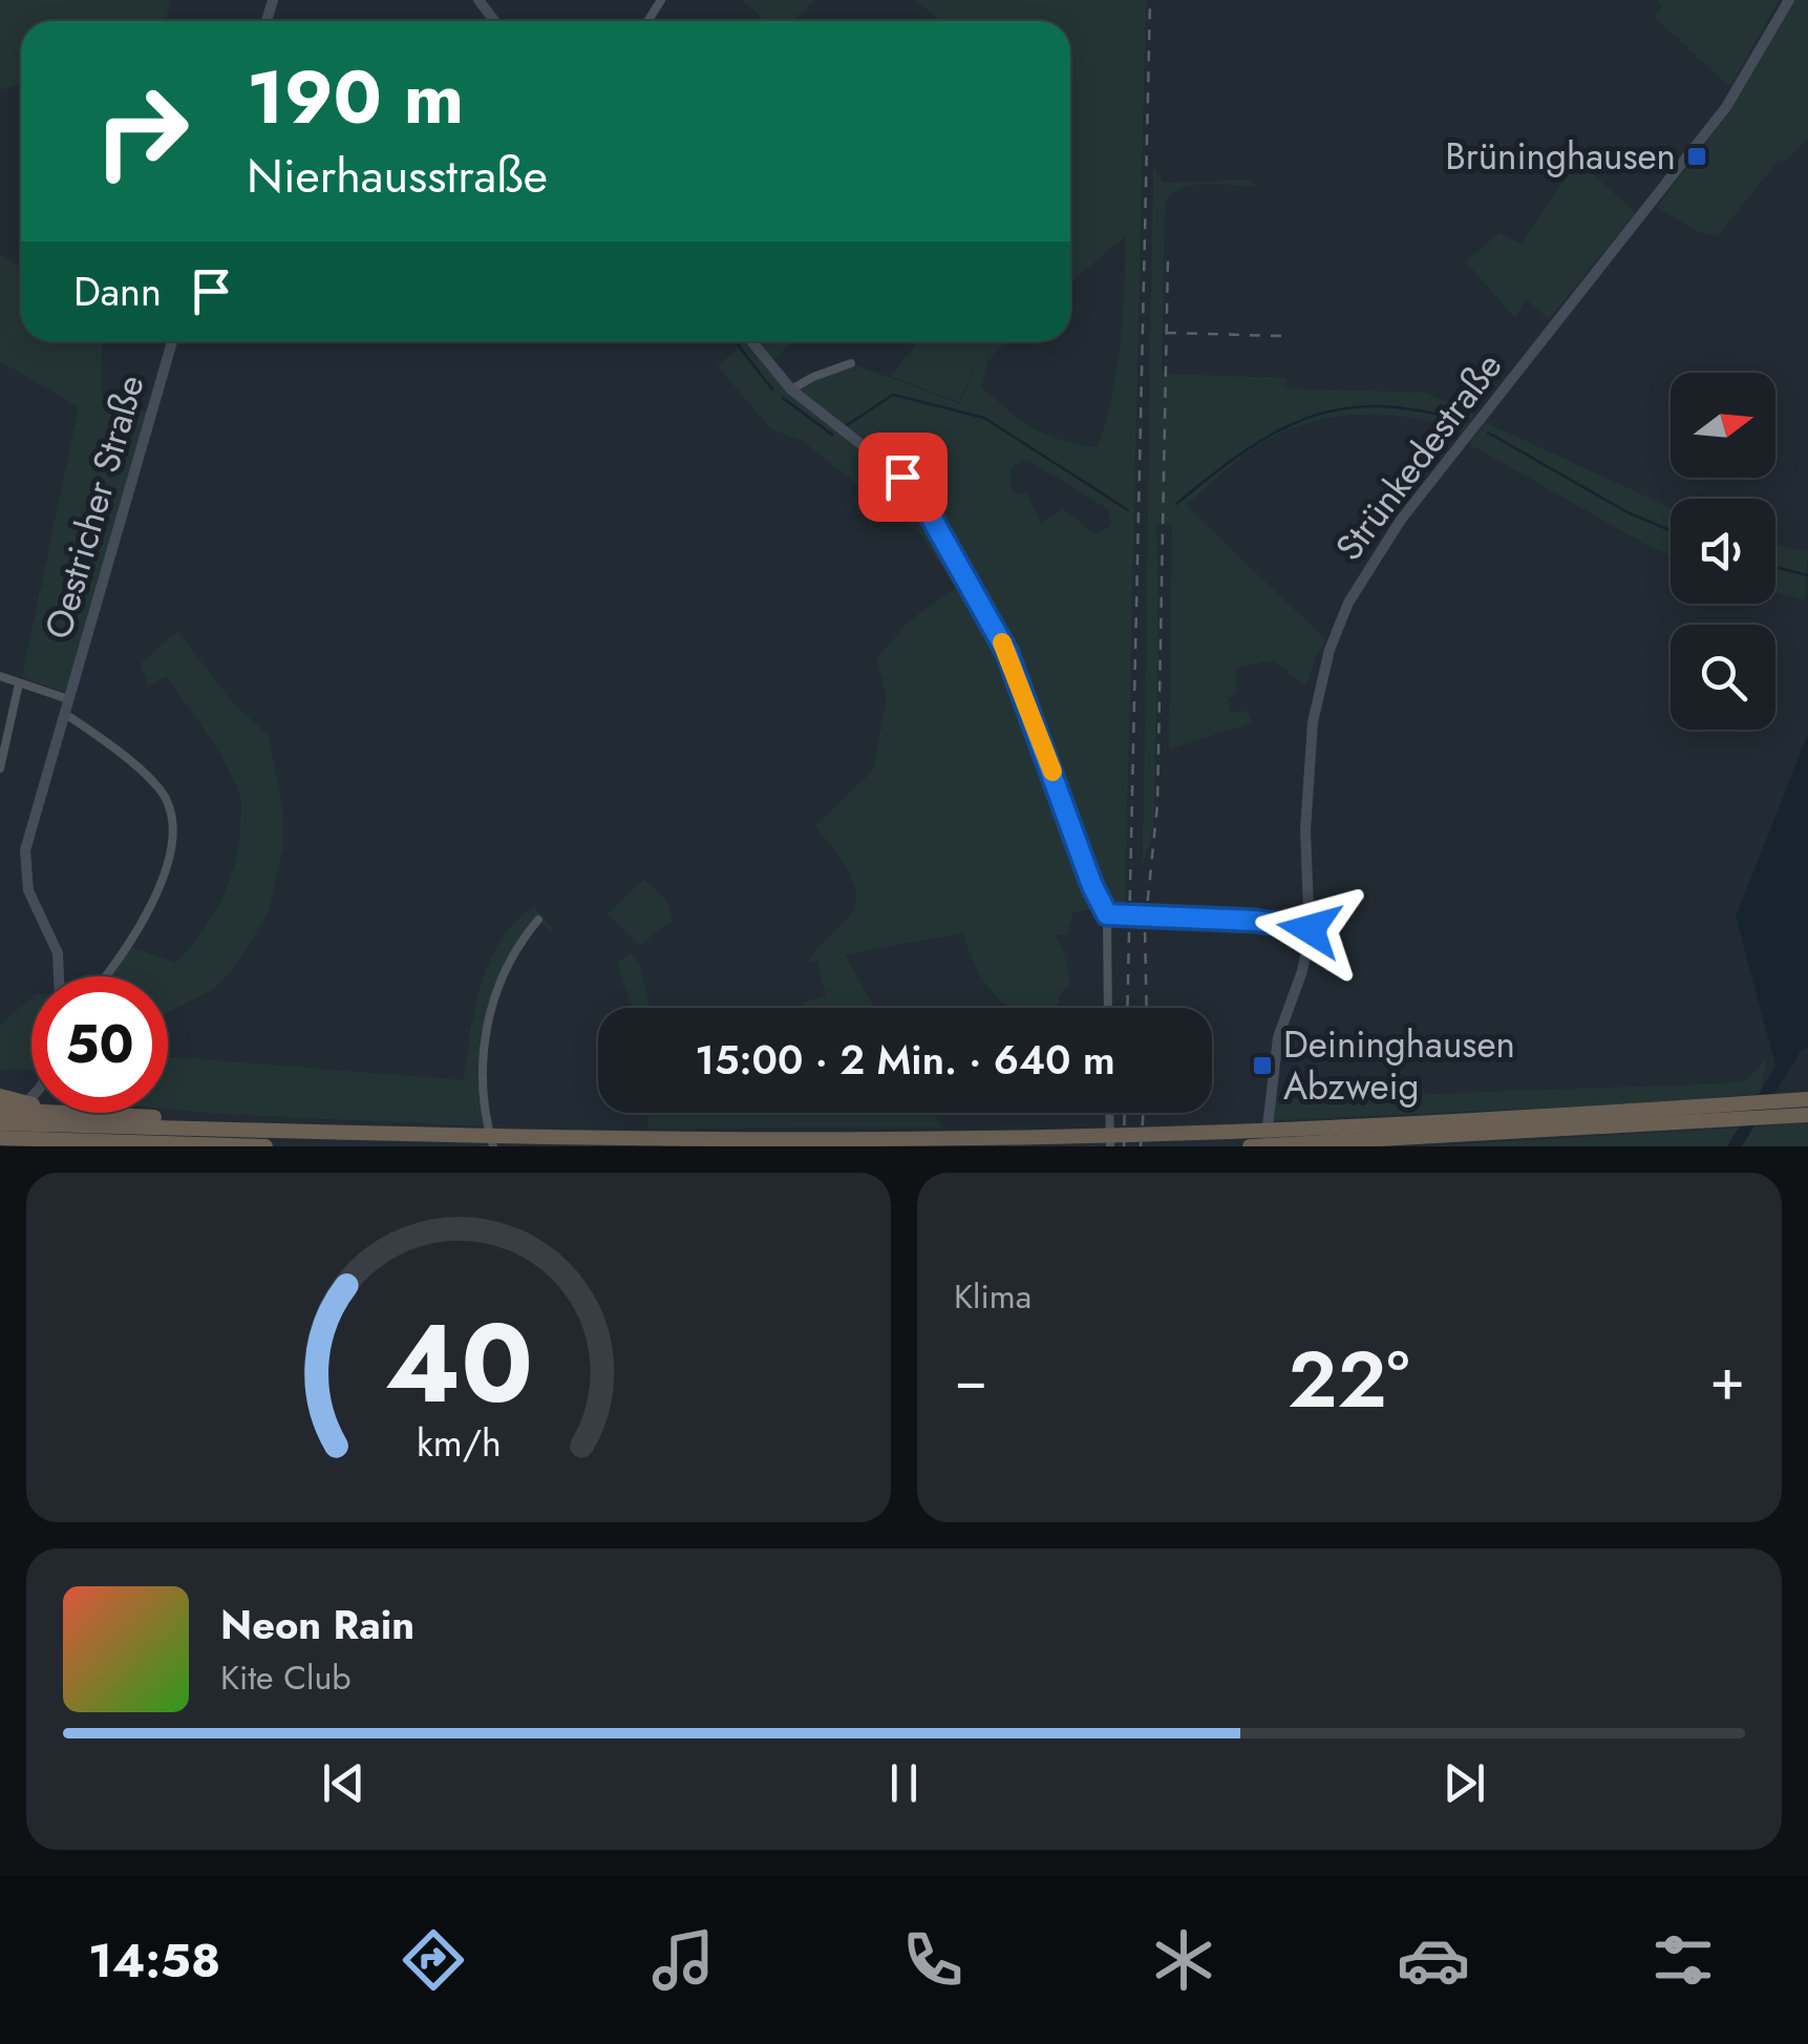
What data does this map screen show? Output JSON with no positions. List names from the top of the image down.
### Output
{
  "streets": {
    "main road": ["Strünkedestraße", "Oestricher Straße"]
  },
  "places": {
    "transit": ["Brüninghausen", "Deininghausen Abzweig"]
  },
  "north": "right",
  "page": {
    "turn": ["190 m", "Nierhausstraße"],
    "then": "Dann",
    "limit": "50",
    "trip": "15:00 · 2 Min. · 640 m",
    "tile": "Klima",
    "heat": ["−", "22°", "+"],
    "song": ["Neon Rain", "Kite Club"],
    "tabs": "14:58",
    "gauge": ["40", "km/h"]
  }
}
